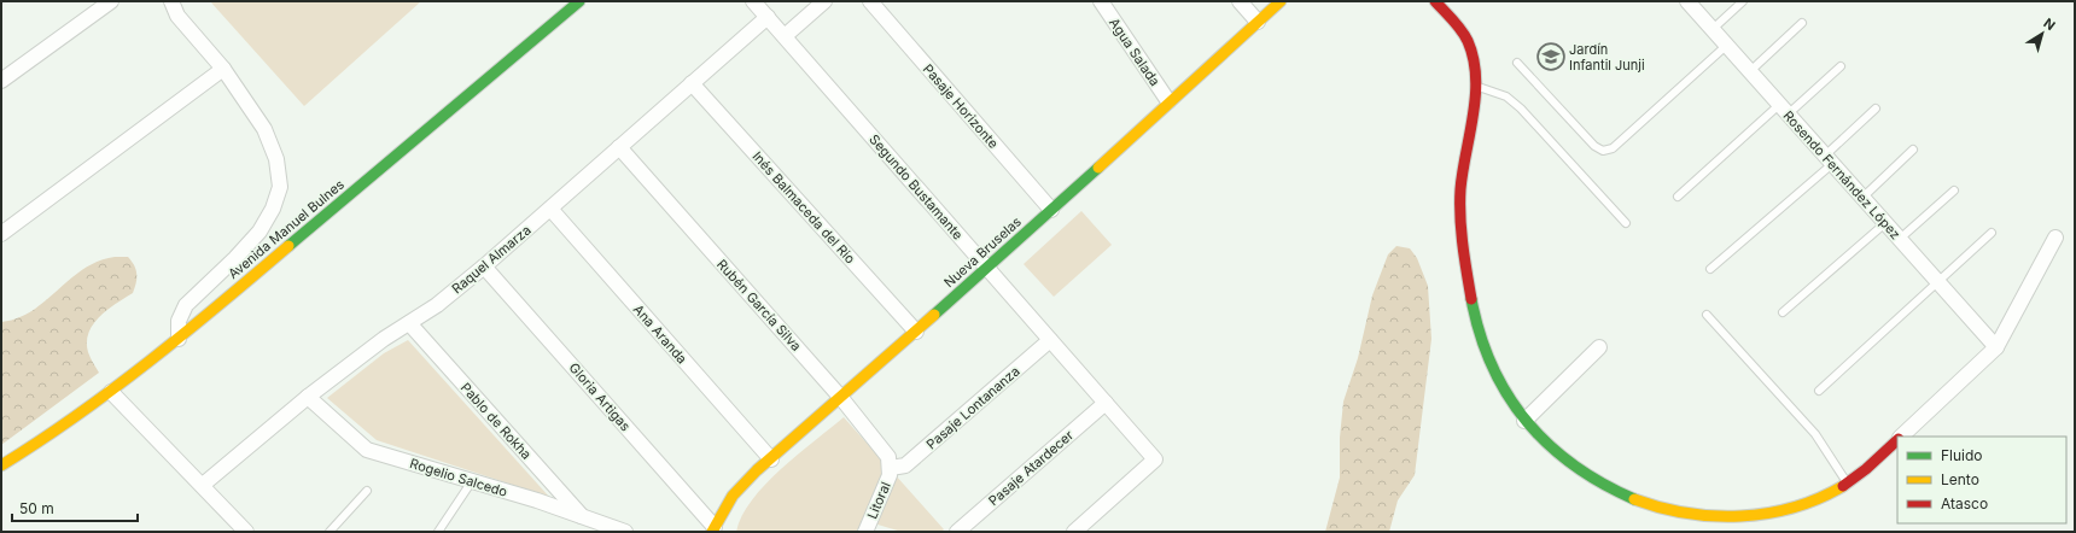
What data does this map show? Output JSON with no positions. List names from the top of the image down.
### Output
{
  "streets": {
    "street": [
      "Agua Salada",
      "Pasaje Horizonte",
      "Rosendo Fernández López",
      "Segundo Bustamante",
      "Inés Balmaceda del Rio",
      "Avenida Manuel Bulnes",
      "Nueva Bruselas",
      "Raquel Almarza",
      "Rubén García Silva",
      "Ana Aranda",
      "Gloria Artigas",
      "Pasaje Lontananza",
      "Pablo de Rokha",
      "Pasaje Atardecer",
      "Rogelio Salcedo",
      "Litoral"
    ]
  },
  "crossings": [
    ["Agua Salada", "Nueva Bruselas"],
    ["Pasaje Horizonte", "Nueva Bruselas"],
    ["Segundo Bustamante", "Nueva Bruselas"],
    ["Segundo Bustamante", "Raquel Almarza"],
    ["Segundo Bustamante", "Pasaje Lontananza"],
    ["Segundo Bustamante", "Pasaje Atardecer"],
    ["Inés Balmaceda del Rio", "Nueva Bruselas"],
    ["Inés Balmaceda del Rio", "Raquel Almarza"],
    ["Nueva Bruselas", "Rubén García Silva"],
    ["Nueva Bruselas", "Ana Aranda"],
    ["Nueva Bruselas", "Gloria Artigas"],
    ["Raquel Almarza", "Rubén García Silva"],
    ["Raquel Almarza", "Ana Aranda"],
    ["Raquel Almarza", "Gloria Artigas"],
    ["Raquel Almarza", "Pablo de Rokha"],
    ["Raquel Almarza", "Rogelio Salcedo"],
    ["Rubén García Silva", "Pasaje Lontananza"],
    ["Rubén García Silva", "Litoral"],
    ["Pasaje Lontananza", "Litoral"],
    ["Pablo de Rokha", "Rogelio Salcedo"]
  ],
  "places": {
    "school or university": ["Jardín Infantil Junji"]
  },
  "legend": ["Fluido", "Lento", "Atasco"],
  "scale_bar": "50 m",
  "north": "top right"
}
